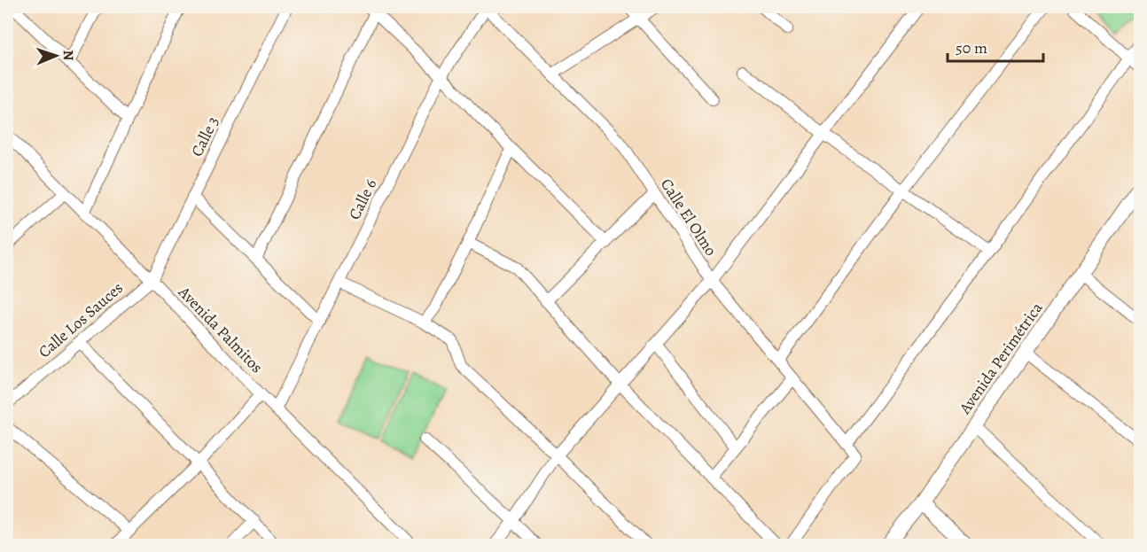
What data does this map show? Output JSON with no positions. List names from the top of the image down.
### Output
{
  "streets": {
    "street": [
      "Calle 3",
      "Calle 6",
      "Calle El Olmo",
      "Calle Los Sauces",
      "Avenida Palmitos",
      "Avenida Perimétrica"
    ]
  },
  "crossings": [
    ["Calle 3", "Calle Los Sauces"],
    ["Calle 3", "Avenida Palmitos"],
    ["Calle 6", "Calle El Olmo"],
    ["Calle 6", "Avenida Palmitos"],
    ["Calle Los Sauces", "Avenida Palmitos"]
  ],
  "scale_bar": "50 m",
  "north": "right"
}
